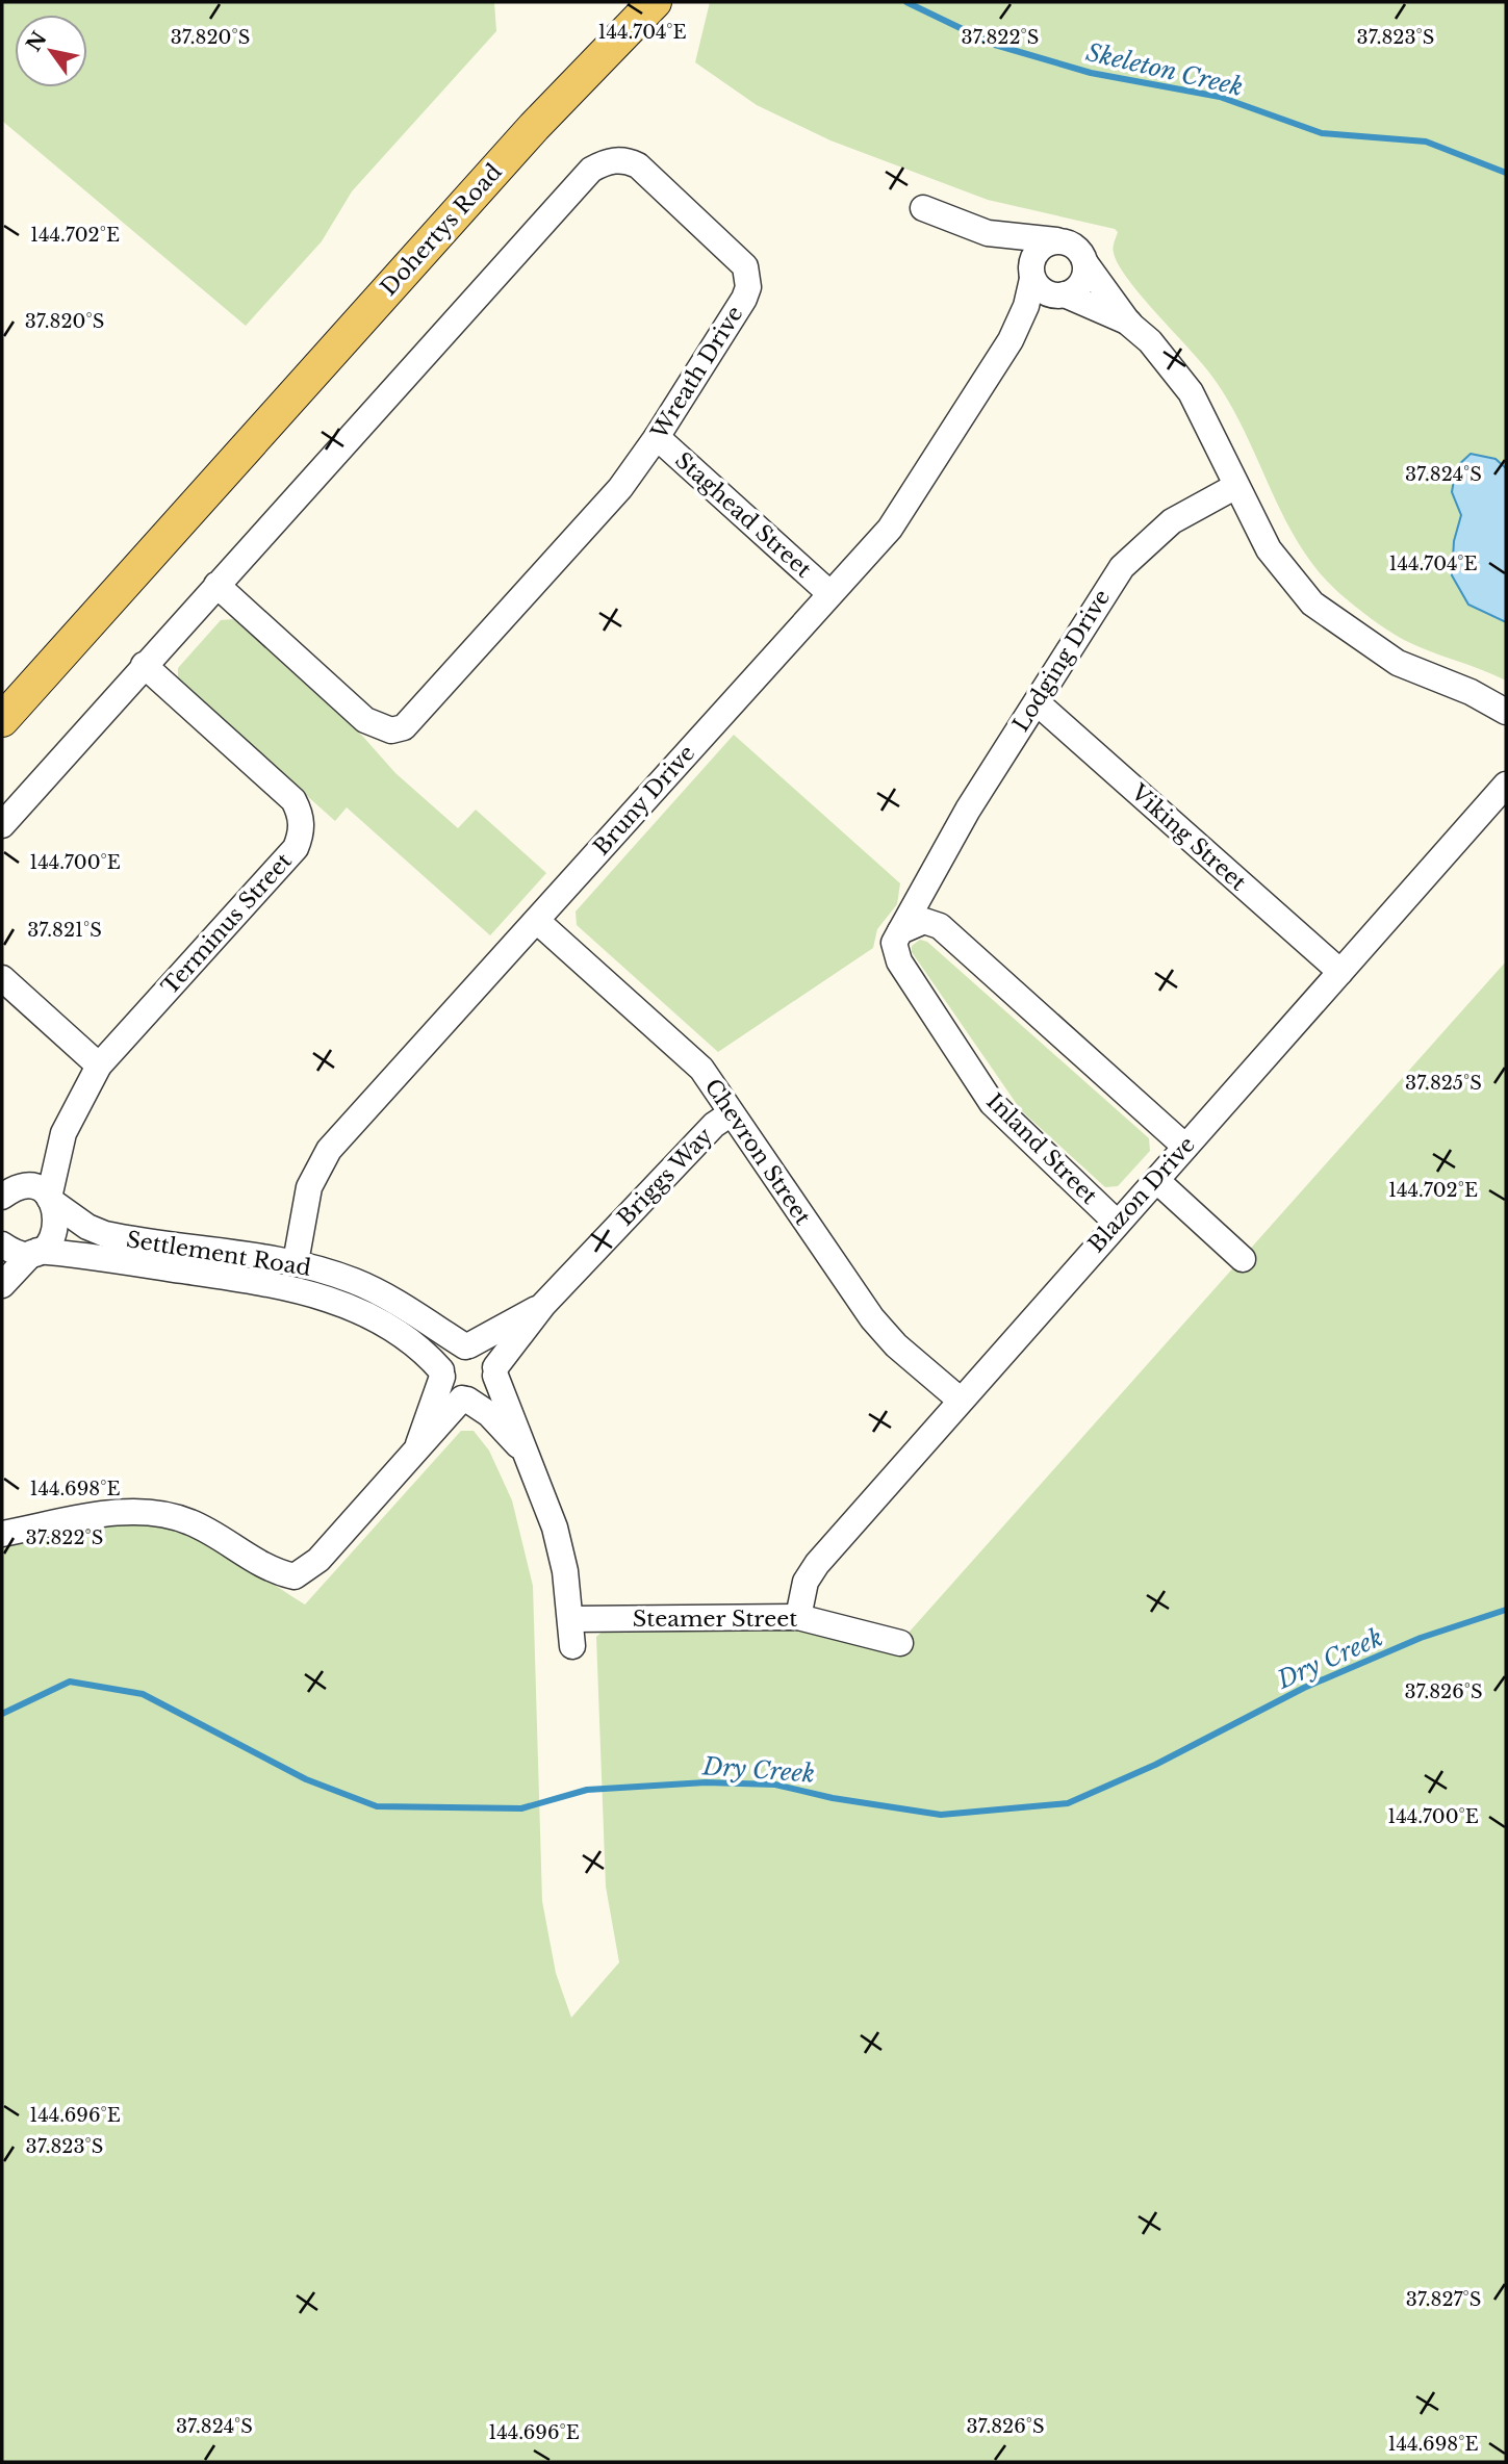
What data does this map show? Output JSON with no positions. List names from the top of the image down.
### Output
{
  "streets": {
    "main road": ["Dohertys Road"],
    "street": [
      "Wreath Drive",
      "Staghead Street",
      "Lodging Drive",
      "Bruny Drive",
      "Viking Street",
      "Terminus Street",
      "Inland Street",
      "Chevron Street",
      "Briggs Way",
      "Blazon Drive",
      "Settlement Road",
      "Steamer Street"
    ]
  },
  "crossings": [
    ["Wreath Drive", "Staghead Street"],
    ["Wreath Drive", "Terminus Street"],
    ["Staghead Street", "Bruny Drive"],
    ["Lodging Drive", "Viking Street"],
    ["Lodging Drive", "Inland Street"],
    ["Bruny Drive", "Chevron Street"],
    ["Bruny Drive", "Settlement Road"],
    ["Viking Street", "Blazon Drive"],
    ["Terminus Street", "Settlement Road"],
    ["Inland Street", "Blazon Drive"],
    ["Chevron Street", "Briggs Way"],
    ["Chevron Street", "Blazon Drive"],
    ["Briggs Way", "Settlement Road"],
    ["Blazon Drive", "Steamer Street"]
  ],
  "water": ["Skeleton Creek", "Dry Creek"],
  "north": "top left",
  "coordinates": [
    "144.704°E",
    "37.820°S",
    "37.822°S",
    "37.823°S",
    "144.702°E",
    "37.824°S",
    "144.700°E",
    "37.821°S",
    "37.825°S",
    "144.698°E",
    "37.826°S",
    "144.696°E",
    "37.827°S"
  ]
}
